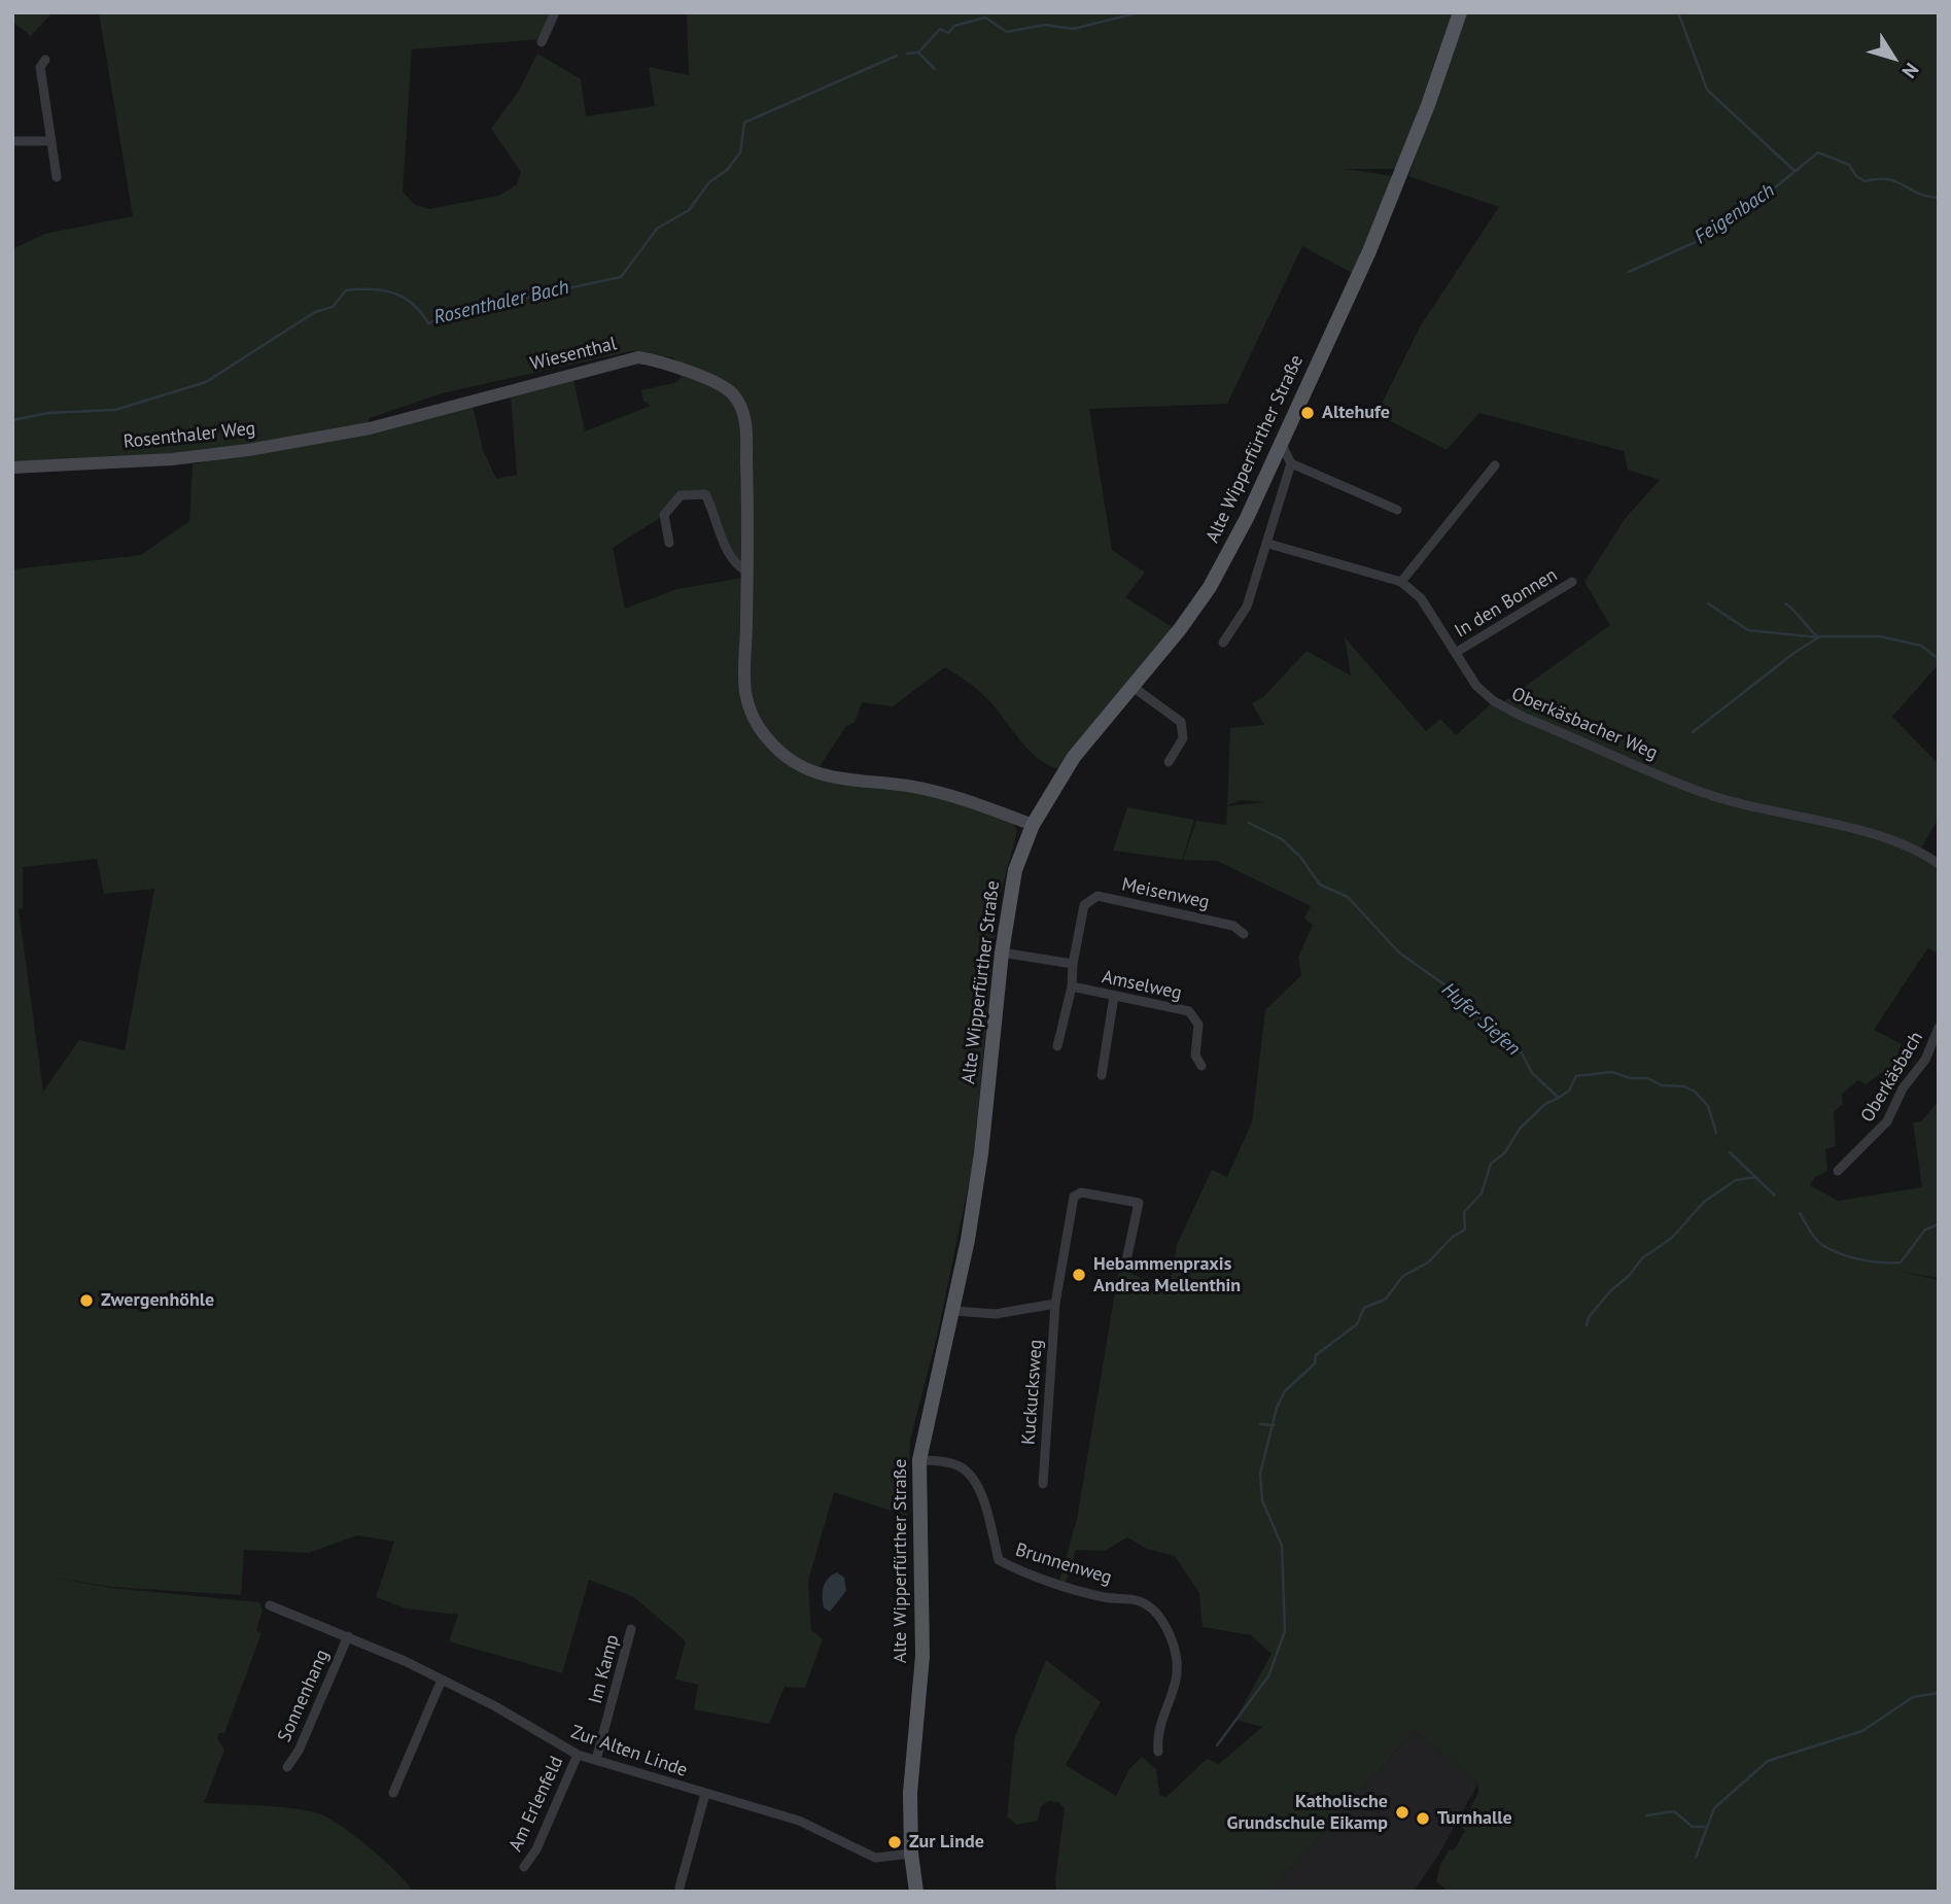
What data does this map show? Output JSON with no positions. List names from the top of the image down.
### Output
{
  "streets": {
    "main road": ["Alte Wipperfürther Straße"],
    "street": [
      "Wiesenthal",
      "Rosenthaler Weg",
      "In den Bonnen",
      "Oberkäsbacher Weg",
      "Meisenweg",
      "Amselweg",
      "Oberkäsbach",
      "Kuckucksweg",
      "Brunnenweg",
      "Im Kamp",
      "Sonnenhang",
      "Zur Alten Linde",
      "Am Erlenfeld"
    ]
  },
  "crossings": [
    ["Wiesenthal", "Rosenthaler Weg"],
    ["Wiesenthal", "Alte Wipperfürther Straße"],
    ["Alte Wipperfürther Straße", "Brunnenweg"],
    ["Alte Wipperfürther Straße", "Zur Alten Linde"],
    ["In den Bonnen", "Oberkäsbacher Weg"],
    ["Im Kamp", "Zur Alten Linde"],
    ["Sonnenhang", "Zur Alten Linde"],
    ["Zur Alten Linde", "Am Erlenfeld"]
  ],
  "water": ["Feigenbach", "Rosenthaler Bach", "Hufer Siefen"],
  "places": [
    "Altehufe",
    "Hebammenpraxis Andrea Mellenthin",
    "Zwergenhöhle",
    "Katholische Grundschule Eikamp",
    "Turnhalle",
    "Zur Linde"
  ],
  "north": "bottom right"
}
